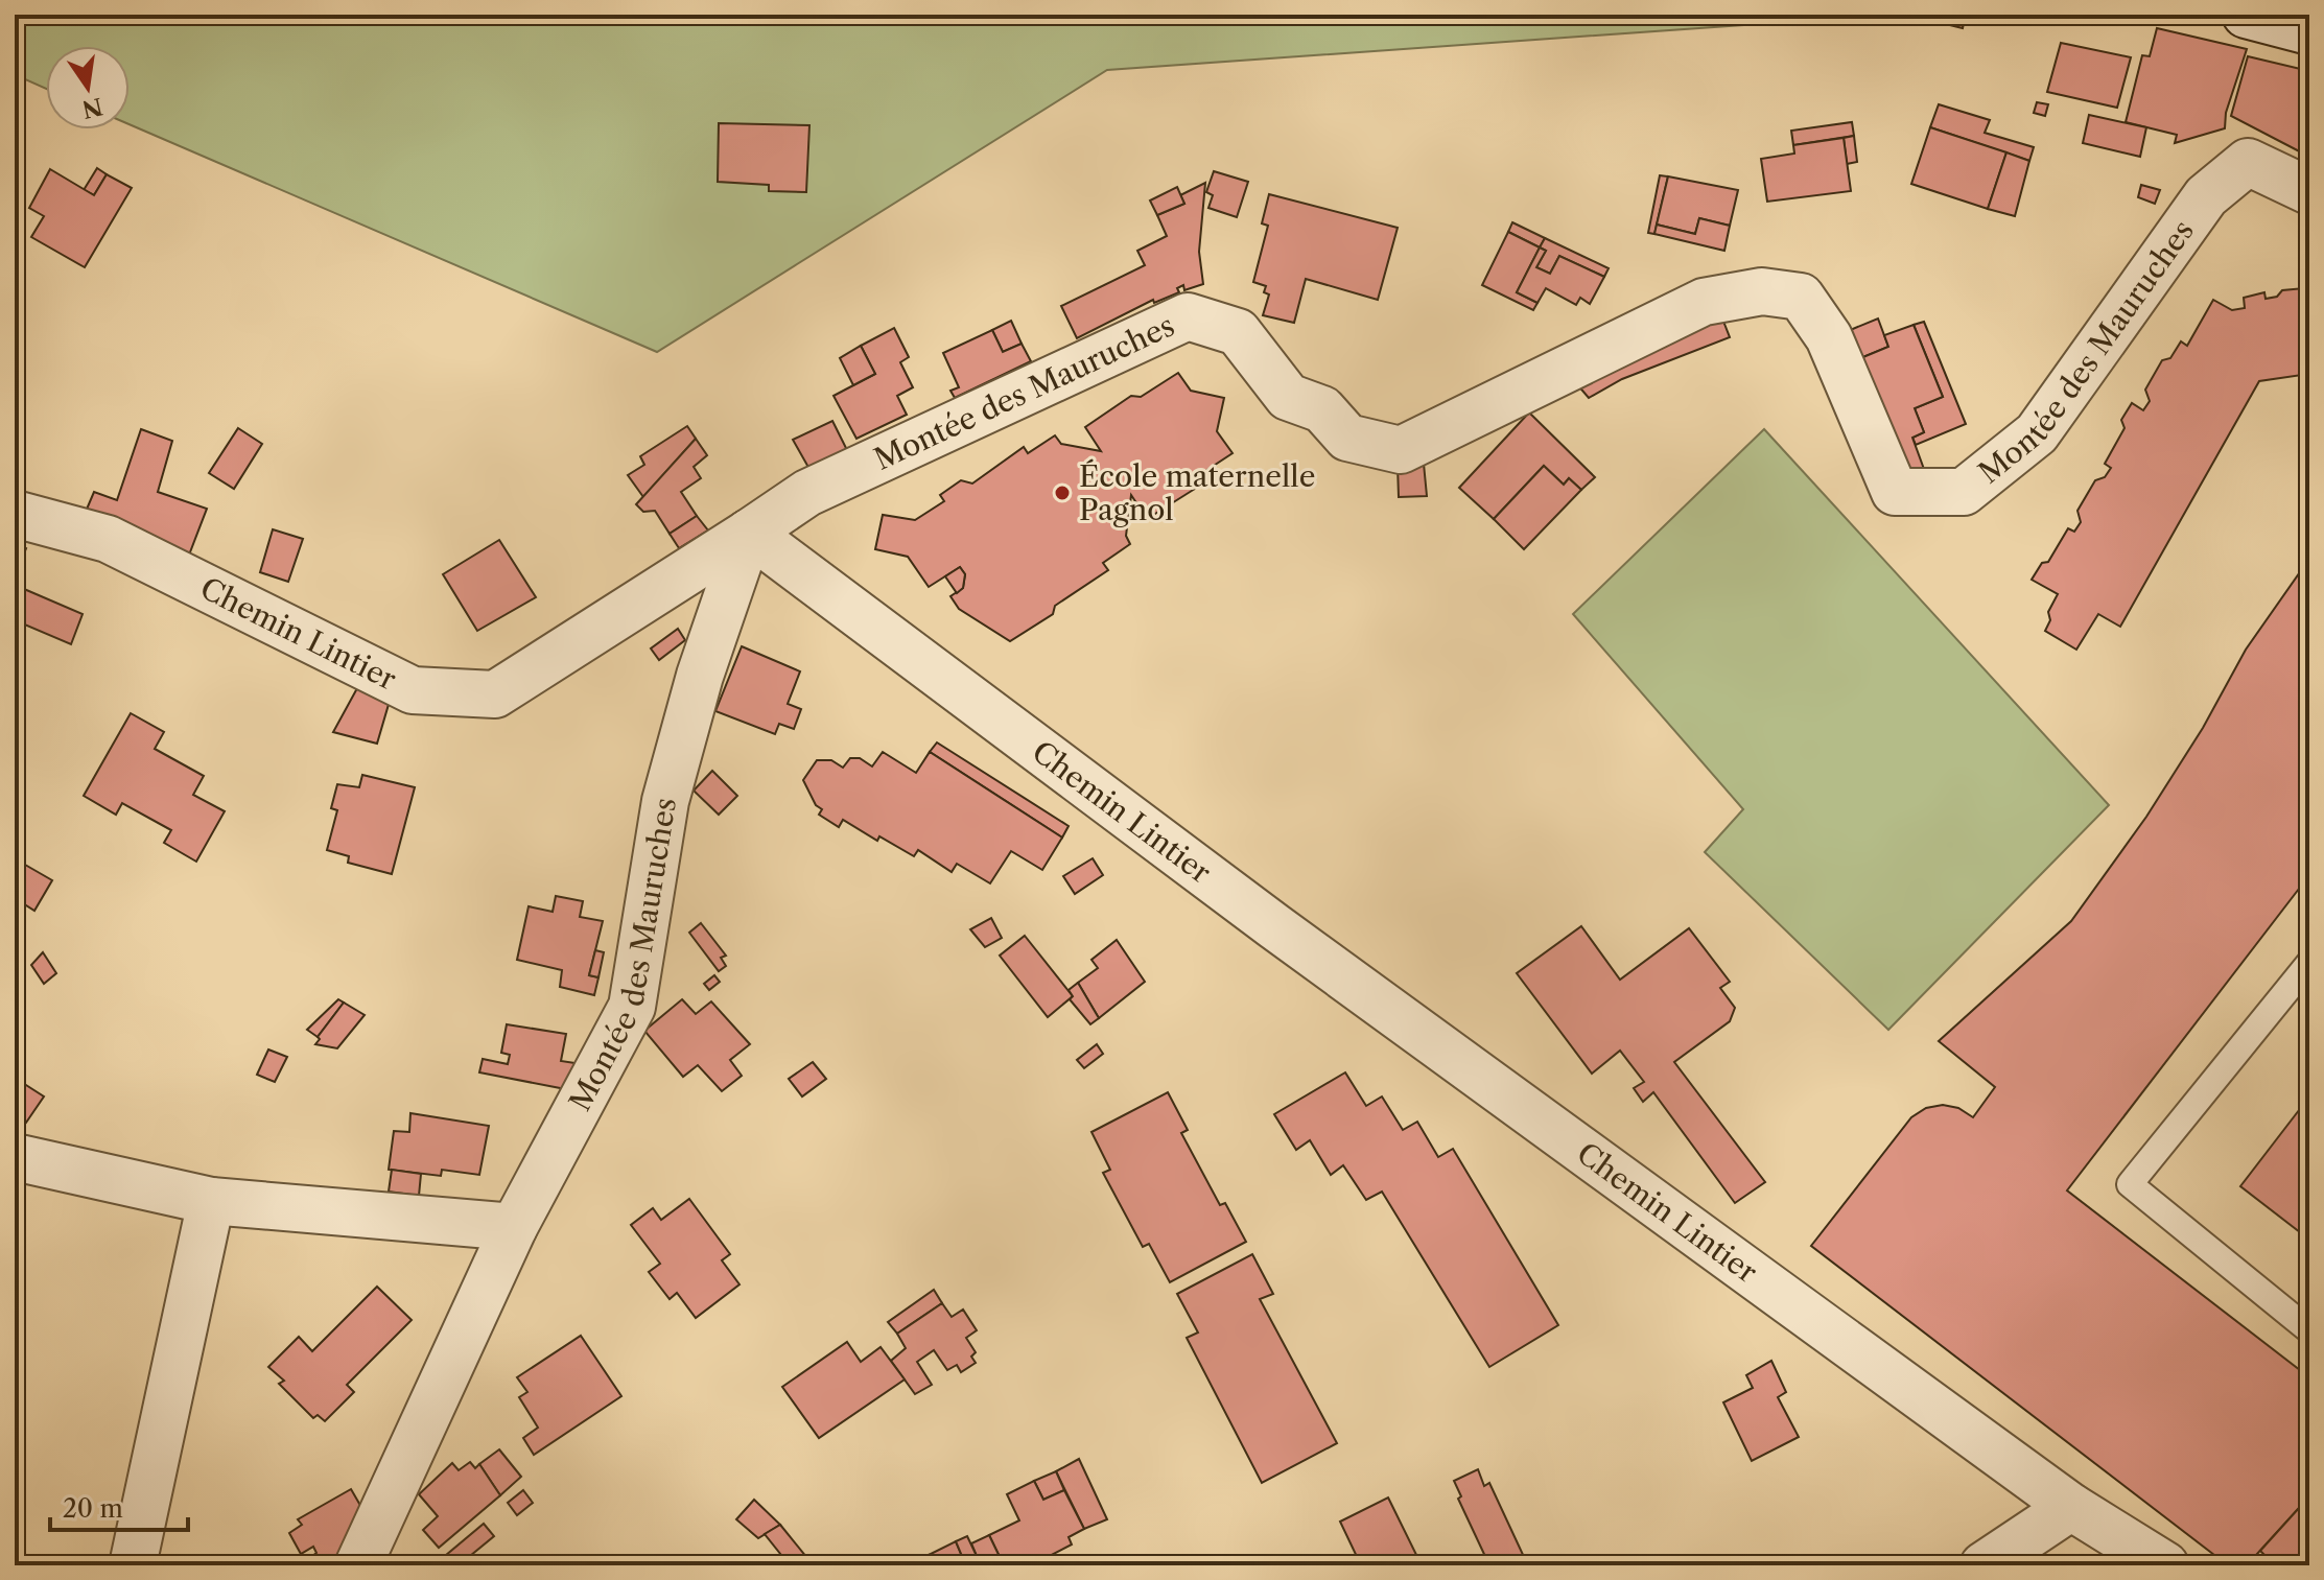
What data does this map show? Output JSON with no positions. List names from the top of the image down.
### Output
{
  "streets": {
    "street": ["Montée des Mauruches", "Chemin Lintier"]
  },
  "crossings": [
    ["Montée des Mauruches", "Chemin Lintier"]
  ],
  "places": ["École maternelle Pagnol"],
  "scale_bar": "20 m",
  "north": "bottom"
}
